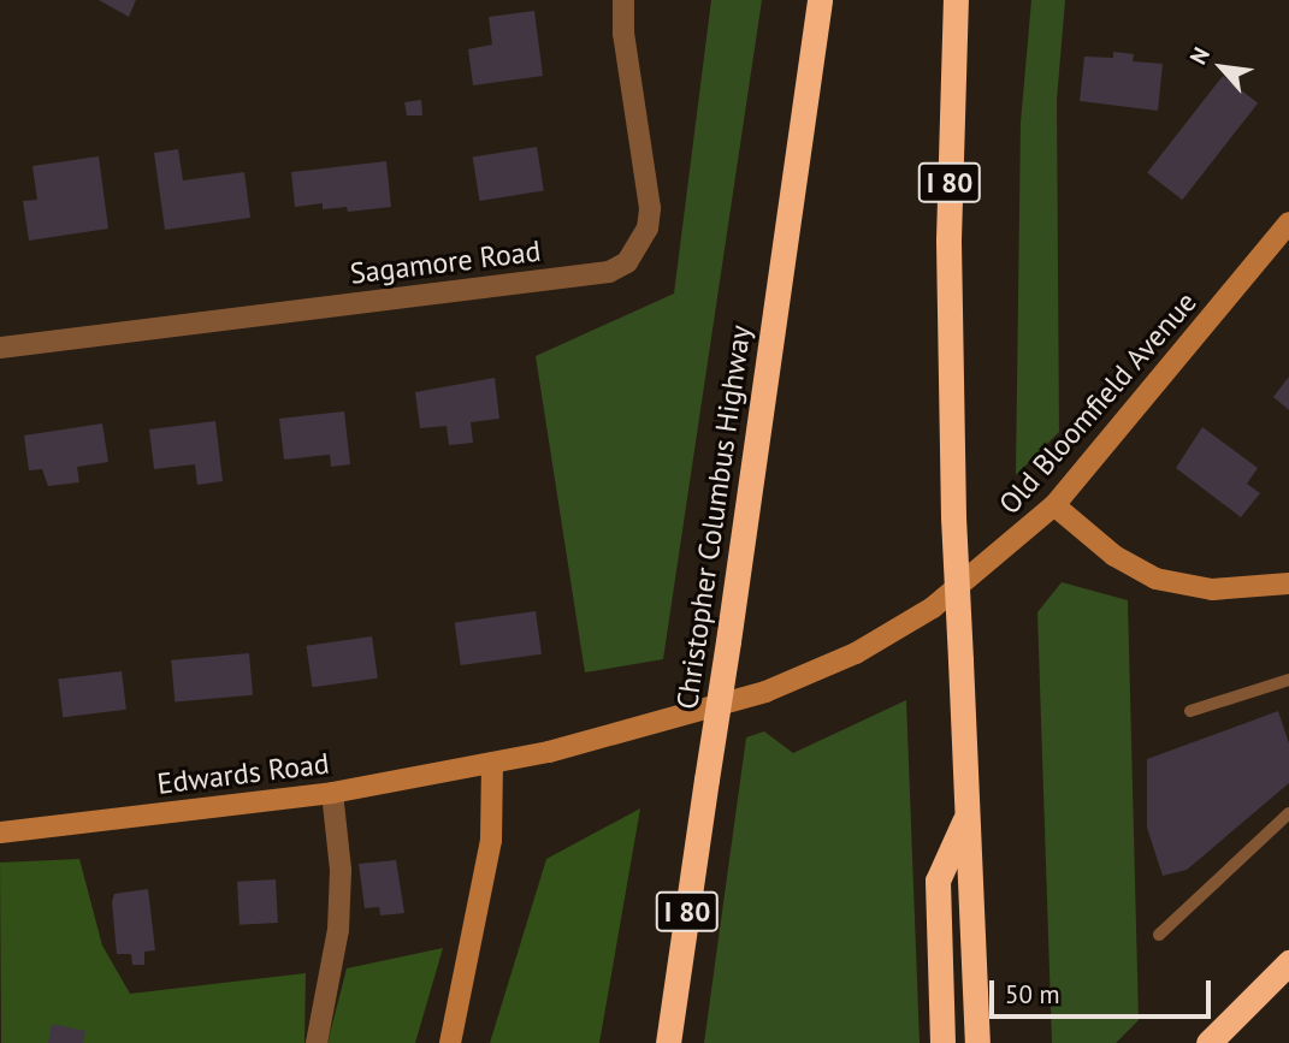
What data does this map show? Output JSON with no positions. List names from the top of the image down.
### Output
{
  "streets": {
    "highway": ["I 80", "Christopher Columbus Highway"],
    "street": ["Sagamore Road", "Old Bloomfield Avenue", "Edwards Road"]
  },
  "crossings": [
    ["Old Bloomfield Avenue", "Edwards Road"]
  ],
  "scale_bar": "50 m",
  "north": "top left"
}
